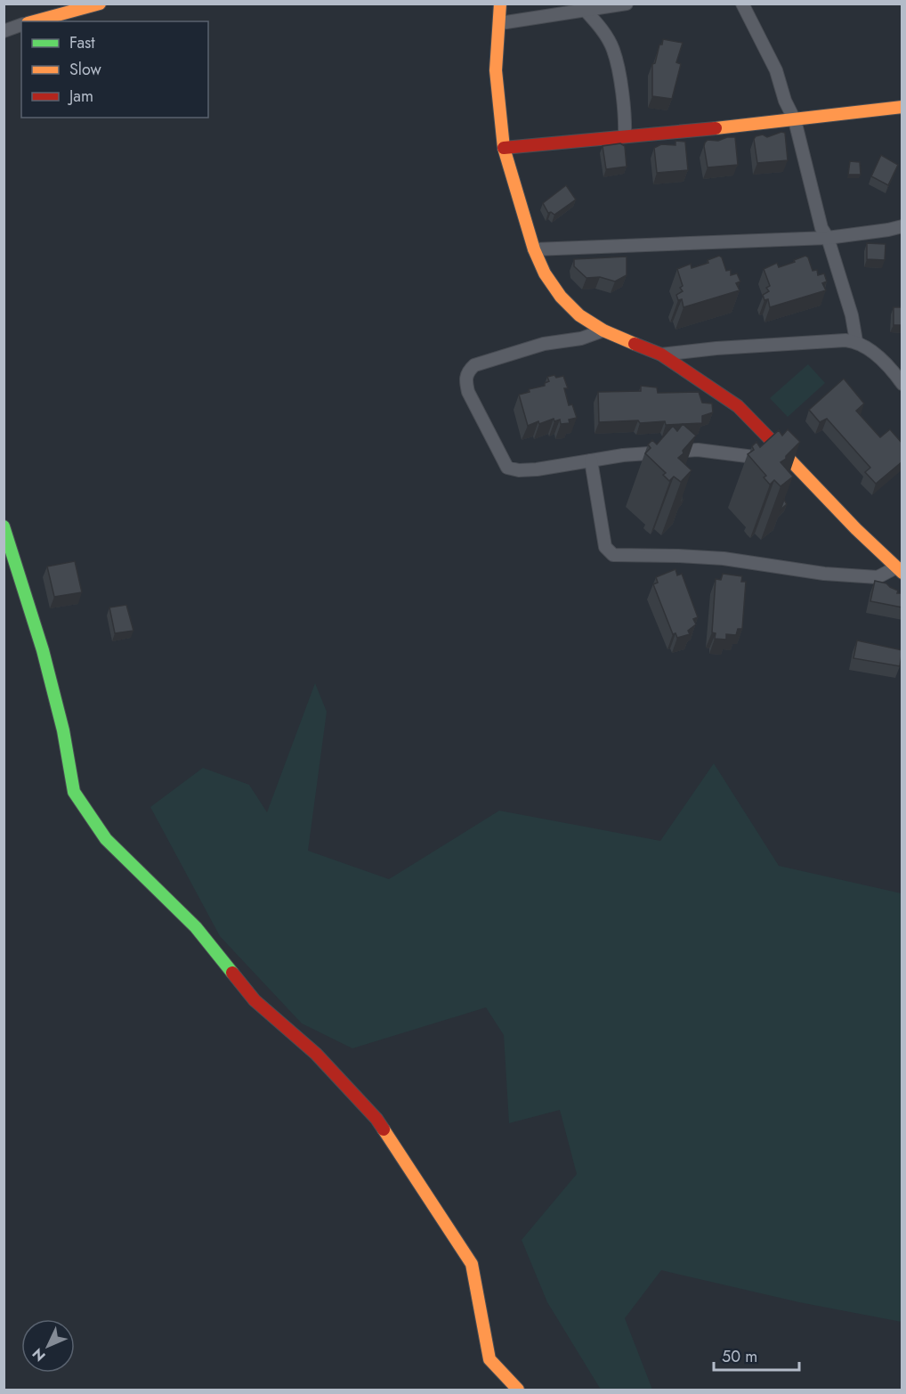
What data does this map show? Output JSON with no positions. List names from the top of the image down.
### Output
{
  "legend": ["Fast", "Slow", "Jam"],
  "scale_bar": "50 m",
  "north": "bottom left"
}
